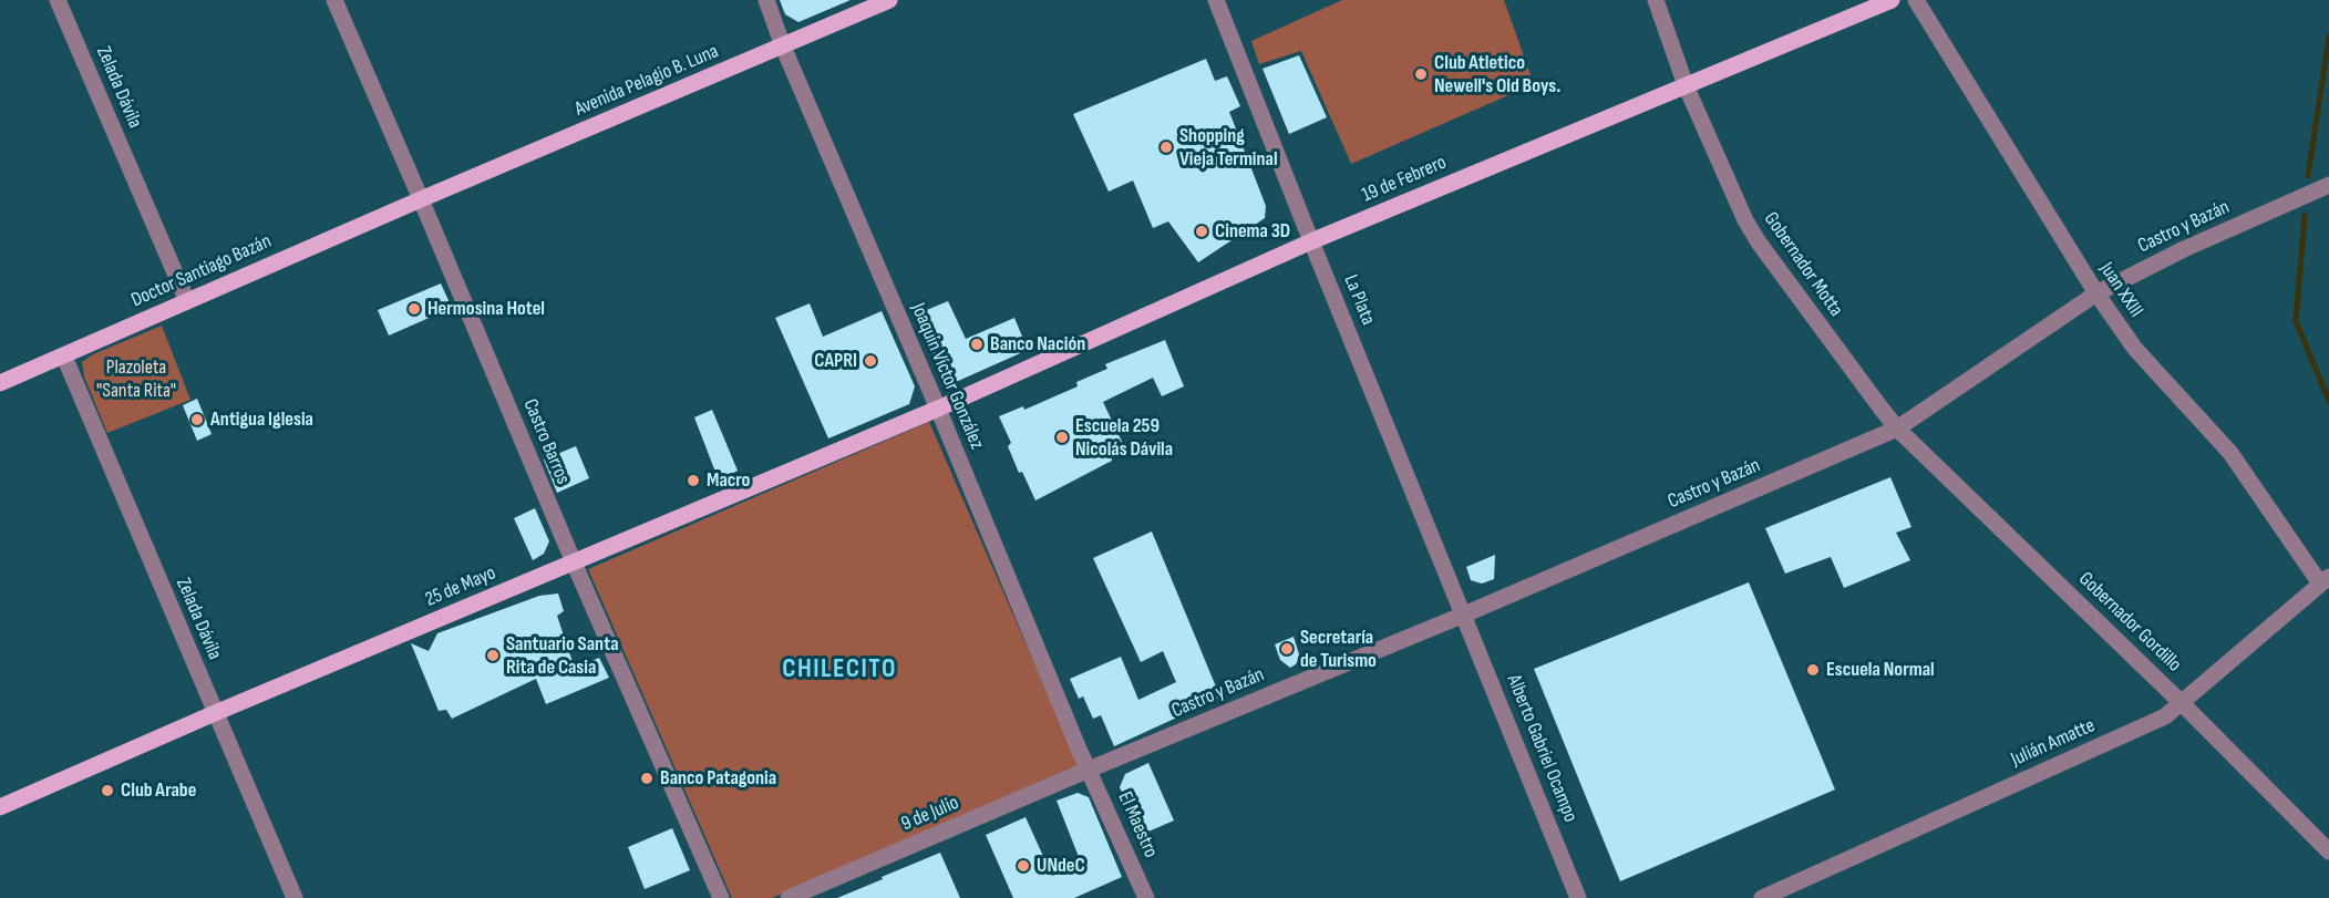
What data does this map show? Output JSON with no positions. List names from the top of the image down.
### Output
{
  "streets": {
    "main road": [
      "Avenida Pelagio B. Luna",
      "19 de Febrero",
      "Doctor Santiago Bazán",
      "25 de Mayo"
    ],
    "street": [
      "Zelada Dávila",
      "Castro y Bazán",
      "Gobernador Motta",
      "Juan XXIII",
      "La Plata",
      "Joaquín Víctor González",
      "Castro Barros",
      "Gobernador Gordillo",
      "Julián Amatte",
      "Alberto Gabriel Ocampo",
      "9 de Julio",
      "El Maestro"
    ]
  },
  "crossings": [
    ["Avenida Pelagio B. Luna", "Doctor Santiago Bazán"],
    ["Avenida Pelagio B. Luna", "Joaquín Víctor González"],
    ["Avenida Pelagio B. Luna", "Castro Barros"],
    ["Zelada Dávila", "Doctor Santiago Bazán"],
    ["Zelada Dávila", "25 de Mayo"],
    ["19 de Febrero", "Gobernador Motta"],
    ["19 de Febrero", "La Plata"],
    ["19 de Febrero", "Joaquín Víctor González"],
    ["19 de Febrero", "25 de Mayo"],
    ["Castro y Bazán", "Gobernador Motta"],
    ["Castro y Bazán", "Juan XXIII"],
    ["Castro y Bazán", "La Plata"],
    ["Castro y Bazán", "Joaquín Víctor González"],
    ["Castro y Bazán", "Gobernador Gordillo"],
    ["Castro y Bazán", "Alberto Gabriel Ocampo"],
    ["Castro y Bazán", "9 de Julio"],
    ["Castro y Bazán", "El Maestro"],
    ["Gobernador Motta", "Gobernador Gordillo"],
    ["Doctor Santiago Bazán", "Castro Barros"],
    ["Juan XXIII", "Julián Amatte"],
    ["La Plata", "Alberto Gabriel Ocampo"],
    ["Joaquín Víctor González", "25 de Mayo"],
    ["Joaquín Víctor González", "9 de Julio"],
    ["Joaquín Víctor González", "El Maestro"],
    ["Castro Barros", "25 de Mayo"],
    ["Gobernador Gordillo", "Julián Amatte"],
    ["9 de Julio", "El Maestro"]
  ],
  "districts": ["CHILECITO"],
  "parks": ["Plazoleta \"Santa Rita\""],
  "places": [
    "Club Atletico Newell's Old Boys.",
    "Shopping Vieja Terminal",
    "Cinema 3D",
    "Hermosina Hotel",
    "Banco Nación",
    "CAPRI",
    "Antigua Iglesia",
    "Escuela 259 Nicolás Dávila",
    "Macro",
    "Secretaría de Turismo",
    "Santuario Santa Rita de Casia",
    "Escuela Normal",
    "Banco Patagonia",
    "Club Arabe",
    "UNdeC"
  ]
}
